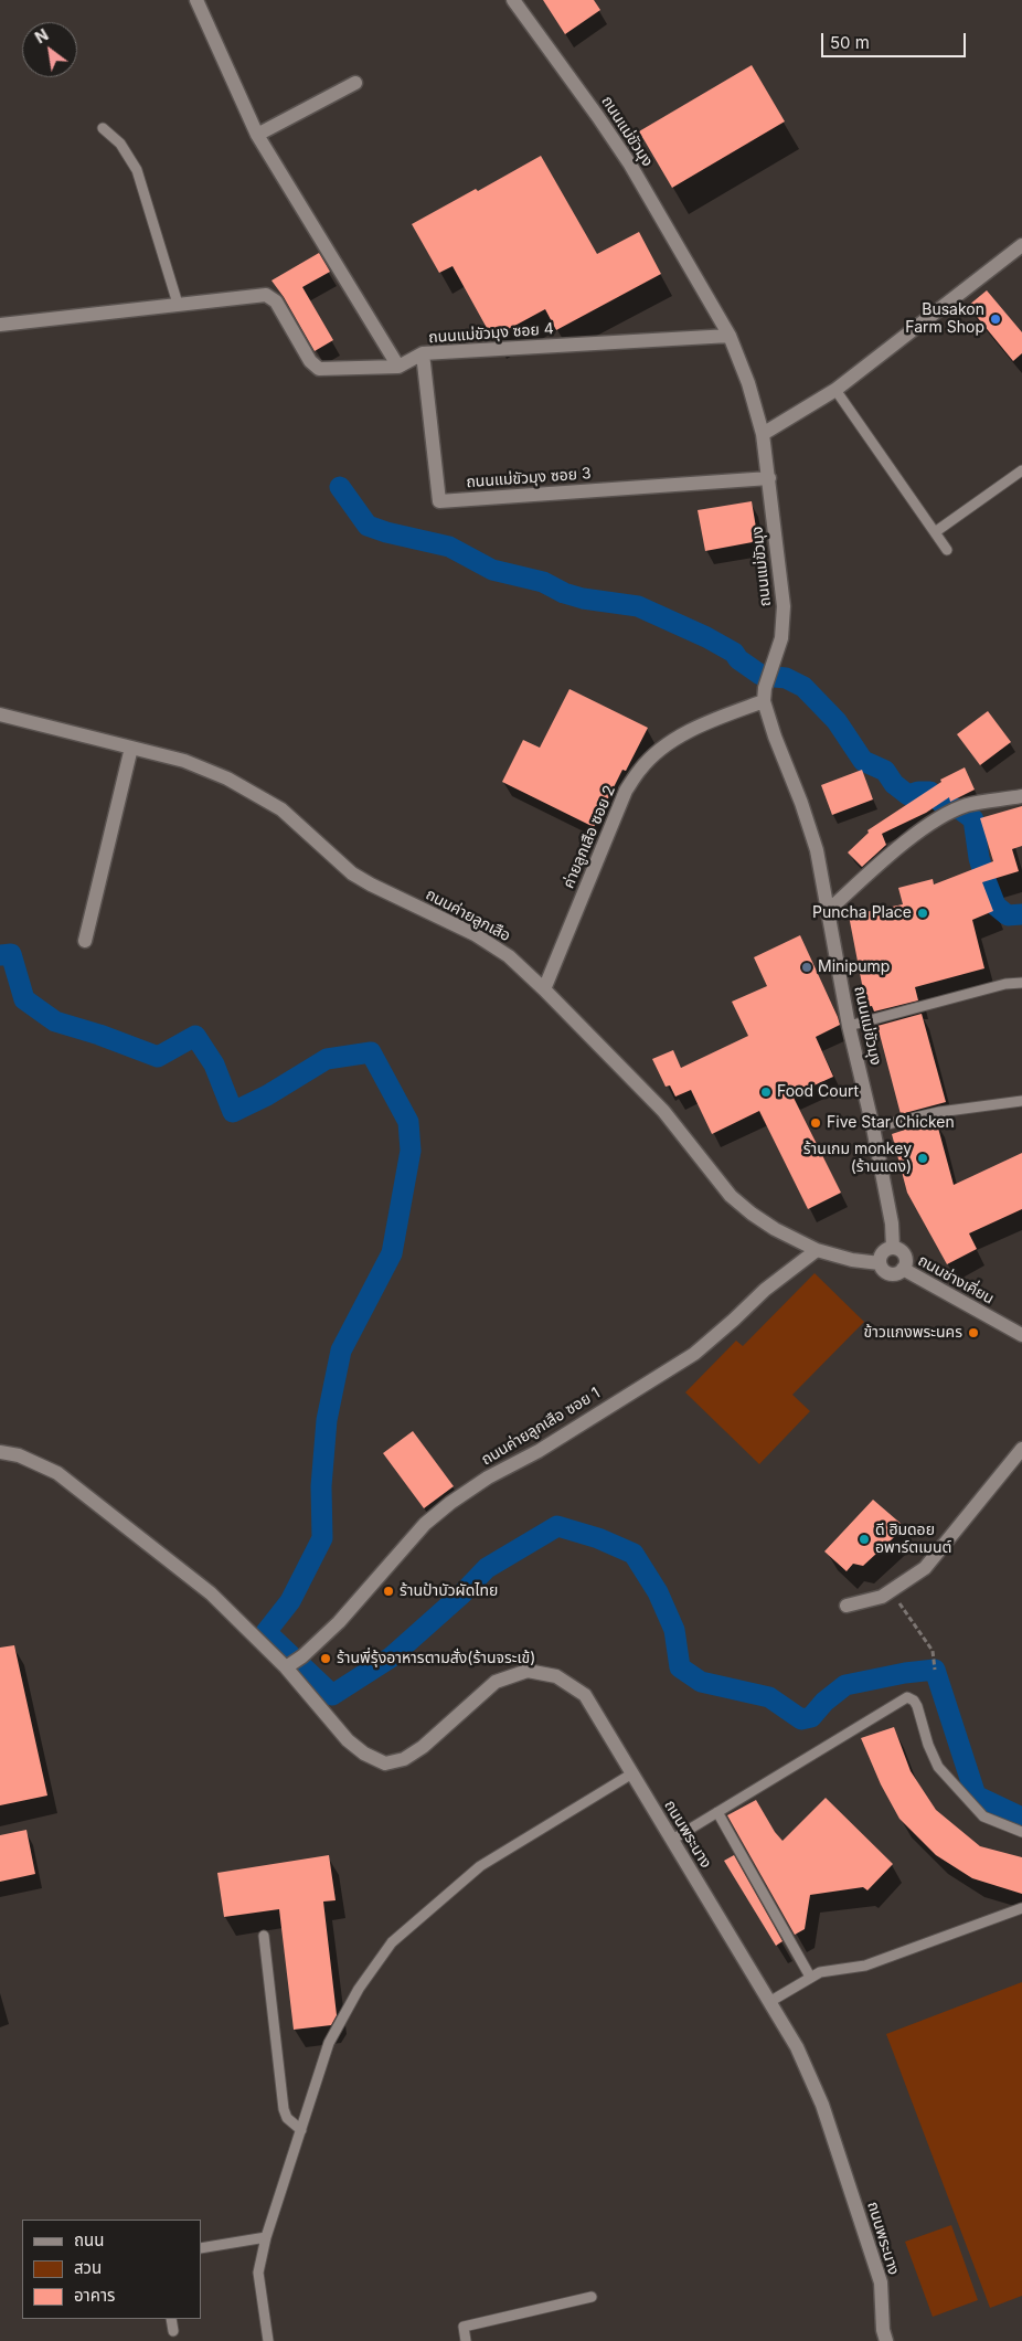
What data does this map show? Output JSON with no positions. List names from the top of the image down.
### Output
{
  "streets": {
    "street": [
      "ถนนแม่ขัวมุง",
      "ถนนแม่ขัวมุง ซอย 4",
      "ถนนแม่ขัวมุง ซอย 3",
      "ค่ายลูกเสือ ซอย 2",
      "ถนนค่ายลูกเสือ",
      "ถนนช่างเคี่ยน",
      "ถนนค่ายลูกเสือ ซอย 1",
      "ถนนพระนาง"
    ]
  },
  "crossings": [
    ["ถนนแม่ขัวมุง", "ถนนแม่ขัวมุง ซอย 4"],
    ["ถนนแม่ขัวมุง", "ถนนแม่ขัวมุง ซอย 3"],
    ["ถนนแม่ขัวมุง", "ค่ายลูกเสือ ซอย 2"],
    ["ถนนแม่ขัวมุง", "ถนนค่ายลูกเสือ"],
    ["ถนนแม่ขัวมุง", "ถนนช่างเคี่ยน"],
    ["ถนนแม่ขัวมุง ซอย 4", "ถนนแม่ขัวมุง ซอย 3"],
    ["ค่ายลูกเสือ ซอย 2", "ถนนค่ายลูกเสือ"],
    ["ถนนค่ายลูกเสือ", "ถนนช่างเคี่ยน"],
    ["ถนนค่ายลูกเสือ", "ถนนค่ายลูกเสือ ซอย 1"],
    ["ถนนค่ายลูกเสือ ซอย 1", "ถนนพระนาง"]
  ],
  "places": [
    "Busakon Farm Shop",
    "Puncha Place",
    "Minipump",
    "Food Court",
    "Five Star Chicken",
    "ร้านเกม monkey (ร้านแดง)",
    "ข้าวแกงพระนคร",
    "ดี ฮิมดอย อพาร์ตเมนต์",
    "ร้านป้าบัวผัดไทย",
    "ร้านพี่รุ้งอาหารตามสั่ง(ร้านจระเข้)"
  ],
  "legend": ["ถนน", "สวน", "อาคาร"],
  "scale_bar": "50 m",
  "north": "top left"
}
